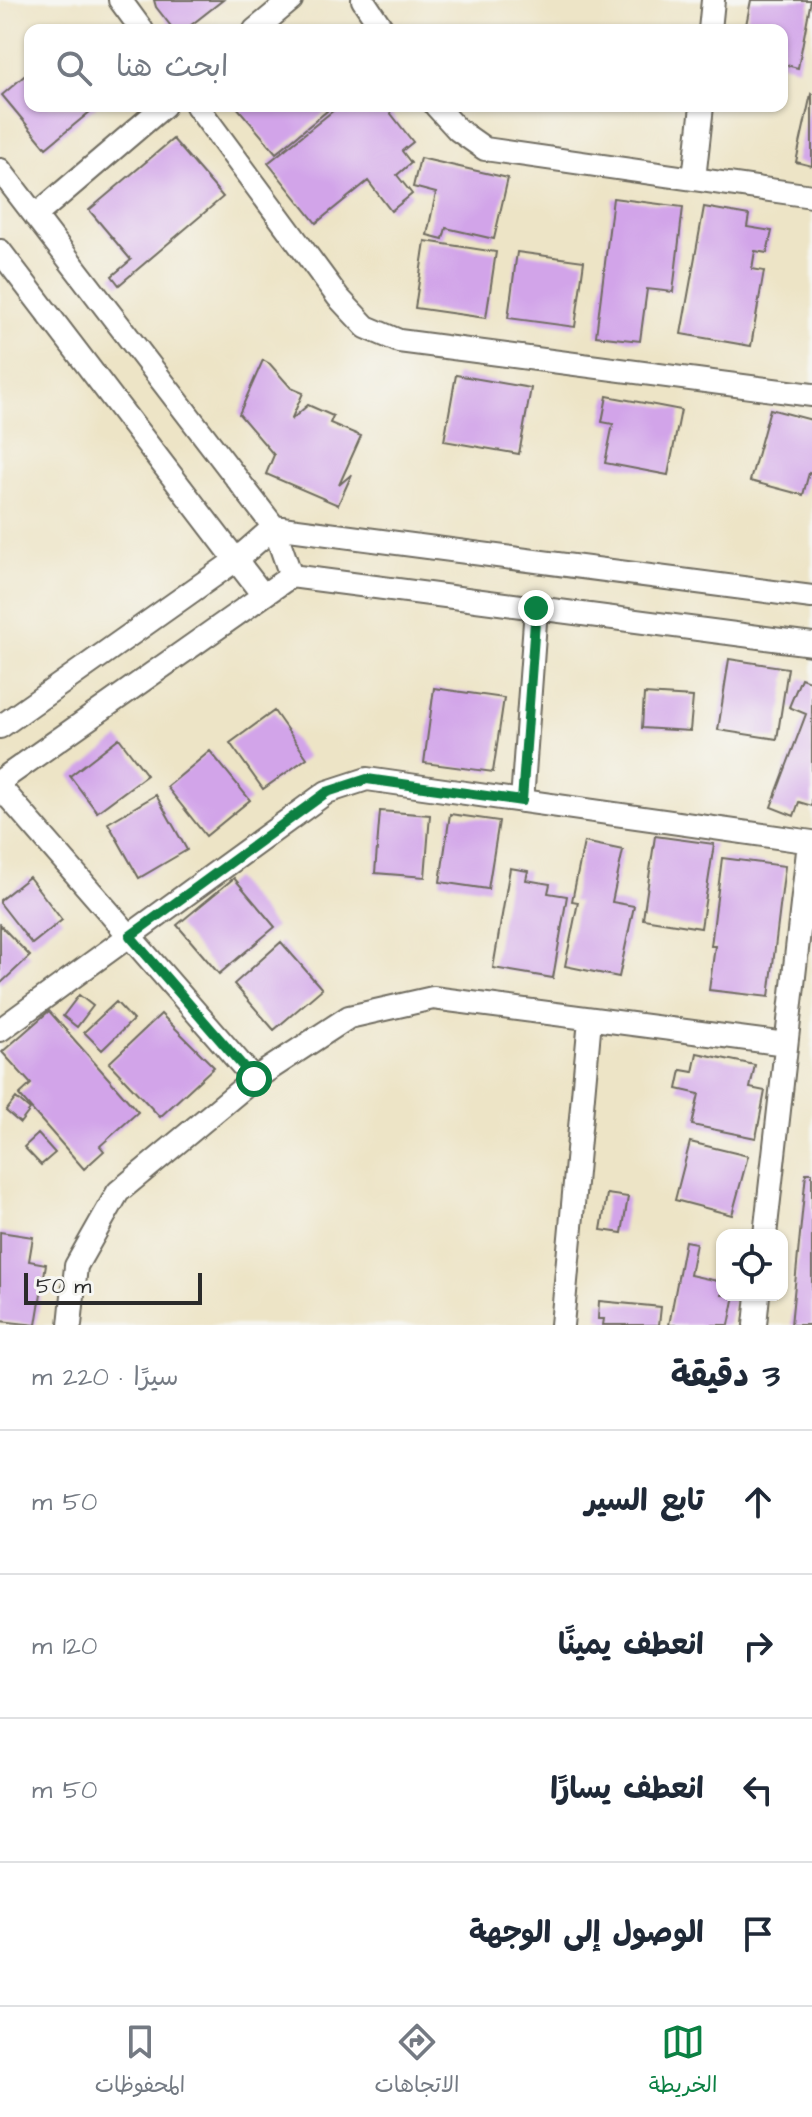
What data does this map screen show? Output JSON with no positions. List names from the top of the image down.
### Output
{
  "scale_bar": "50 m",
  "page": {
    "search": "ابحث هنا",
    "scale": "50 m",
    "heading": ["3 دقيقة", "سيرًا · 220 m"],
    "list": [
      ["تابع السير", "50 m"],
      ["انعطف يمينًا", "120 m"],
      ["انعطف يسارًا", "50 m"],
      "الوصول إلى الوجهة"
    ],
    "nav": ["الخريطة", "الاتجاهات", "المحفوظات"]
  }
}
